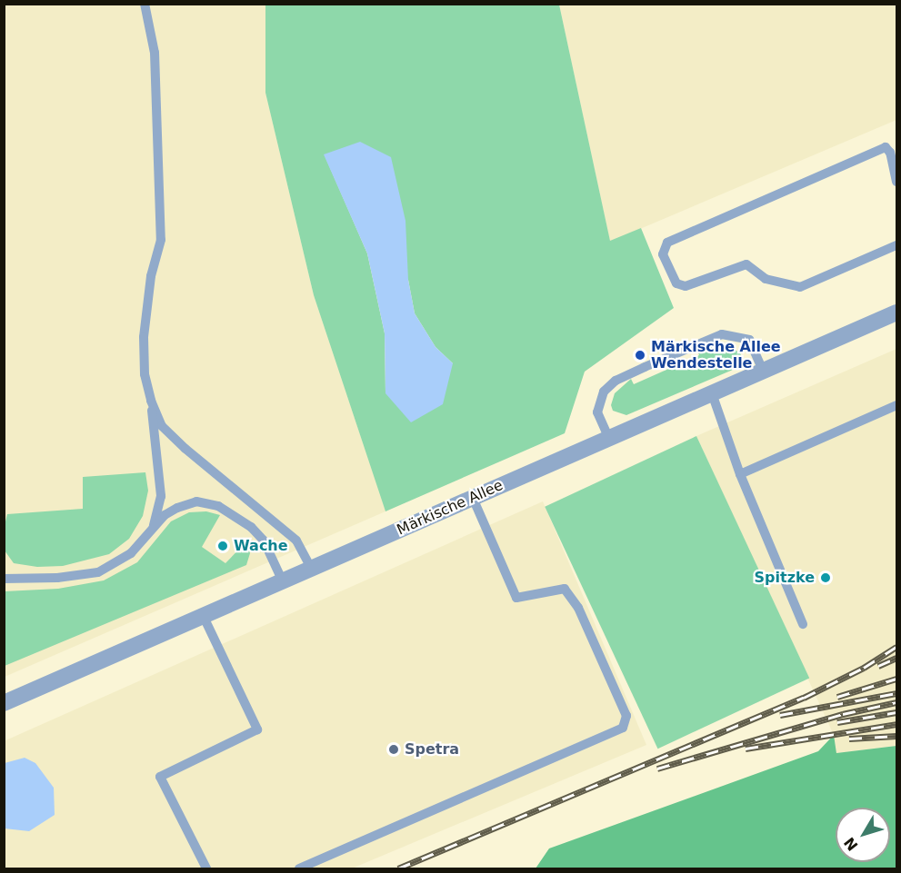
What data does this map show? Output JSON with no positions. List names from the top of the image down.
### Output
{
  "streets": {
    "street": ["Märkische Allee"]
  },
  "places": [
    "Märkische Allee Wendestelle",
    "Wache",
    "Spitzke",
    "Spetra"
  ],
  "north": "bottom left"
}
